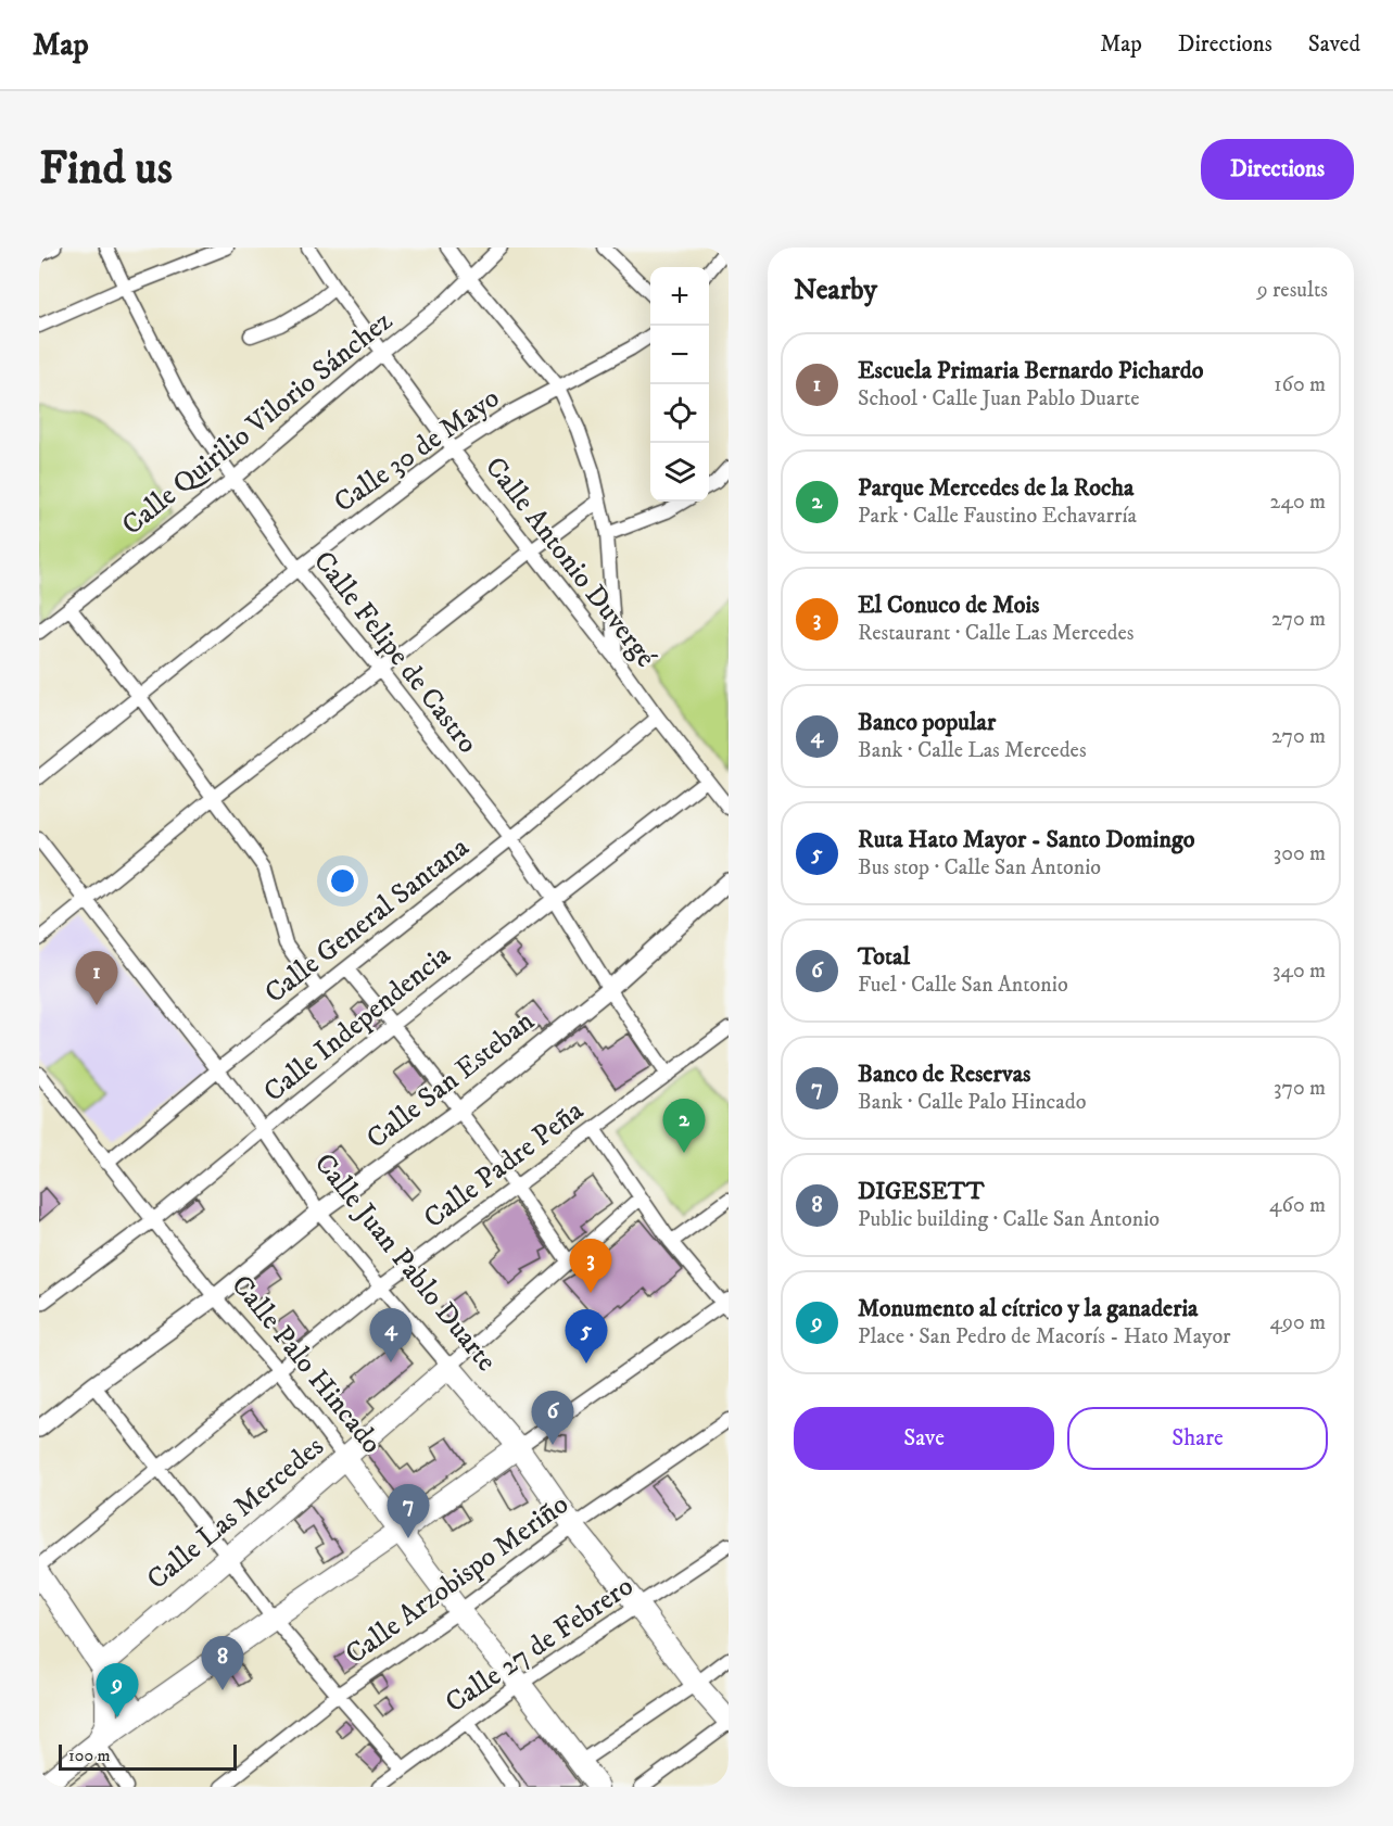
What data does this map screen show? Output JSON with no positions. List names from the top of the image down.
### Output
{
  "streets": {
    "main road": ["Calle Juan Pablo Duarte", "Calle Palo Hincado", "Calle Las Mercedes"],
    "street": [
      "Calle Quirilio Vilorio Sánchez",
      "Calle 30 de Mayo",
      "Calle Antonio Duvergé",
      "Calle Felipe de Castro",
      "Calle General Santana",
      "Calle Independencia",
      "Calle San Esteban",
      "Calle Padre Peña",
      "Calle Arzobispo Meriño",
      "Calle 27 de Febrero"
    ]
  },
  "crossings": [
    ["Calle Quirilio Vilorio Sánchez", "Calle Antonio Duvergé"],
    ["Calle Quirilio Vilorio Sánchez", "Calle Felipe de Castro"],
    ["Calle 30 de Mayo", "Calle Antonio Duvergé"],
    ["Calle 30 de Mayo", "Calle Felipe de Castro"],
    ["Calle Antonio Duvergé", "Calle General Santana"],
    ["Calle Antonio Duvergé", "Calle Independencia"],
    ["Calle Felipe de Castro", "Calle General Santana"],
    ["Calle Felipe de Castro", "Calle Independencia"],
    ["Calle Felipe de Castro", "Calle San Esteban"],
    ["Calle Felipe de Castro", "Calle Padre Peña"],
    ["Calle General Santana", "Calle Juan Pablo Duarte"],
    ["Calle General Santana", "Calle Palo Hincado"],
    ["Calle Independencia", "Calle Juan Pablo Duarte"],
    ["Calle Independencia", "Calle Palo Hincado"],
    ["Calle San Esteban", "Calle Juan Pablo Duarte"],
    ["Calle San Esteban", "Calle Palo Hincado"],
    ["Calle Padre Peña", "Calle Juan Pablo Duarte"],
    ["Calle Padre Peña", "Calle Palo Hincado"],
    ["Calle Juan Pablo Duarte", "Calle Las Mercedes"],
    ["Calle Juan Pablo Duarte", "Calle Arzobispo Meriño"],
    ["Calle Juan Pablo Duarte", "Calle 27 de Febrero"],
    ["Calle Palo Hincado", "Calle Las Mercedes"],
    ["Calle Palo Hincado", "Calle Arzobispo Meriño"],
    ["Calle Palo Hincado", "Calle 27 de Febrero"]
  ],
  "scale_bar": "100 m",
  "page": {
    "header": "Map",
    "nav": ["Map", "Directions", "Saved"],
    "buttons": [
      "Directions",
      ["Save", "Share"]
    ],
    "title": "Find us",
    "heading": ["Nearby", "9 results"],
    "map_buttons": ["+", "−"],
    "list": [
      {
        "mark": "1",
        "name": "Escuela Primaria Bernardo Pichardo",
        "note": "School · Calle Juan Pablo Duarte",
        "value": "160 m"
      },
      {
        "mark": "2",
        "name": "Parque Mercedes de la Rocha",
        "note": "Park · Calle Faustino Echavarría",
        "value": "240 m"
      },
      {
        "mark": "3",
        "name": "El Conuco de Mois",
        "note": "Restaurant · Calle Las Mercedes",
        "value": "270 m"
      },
      {
        "mark": "4",
        "name": "Banco popular",
        "note": "Bank · Calle Las Mercedes",
        "value": "270 m"
      },
      {
        "mark": "5",
        "name": "Ruta Hato Mayor - Santo Domingo",
        "note": "Bus stop · Calle San Antonio",
        "value": "300 m"
      },
      {
        "mark": "6",
        "name": "Total",
        "note": "Fuel · Calle San Antonio",
        "value": "340 m"
      },
      {
        "mark": "7",
        "name": "Banco de Reservas",
        "note": "Bank · Calle Palo Hincado",
        "value": "370 m"
      },
      {
        "mark": "8",
        "name": "DIGESETT",
        "note": "Public building · Calle San Antonio",
        "value": "460 m"
      },
      {
        "mark": "9",
        "name": "Monumento al cítrico y la ganaderia",
        "note": "Place · San Pedro de Macorís - Hato Mayor",
        "value": "490 m"
      }
    ],
    "pins": [
      "1",
      "2",
      "3",
      "4",
      "5",
      "6",
      "7",
      "8",
      "9"
    ],
    "scale": "100 m"
  }
}
